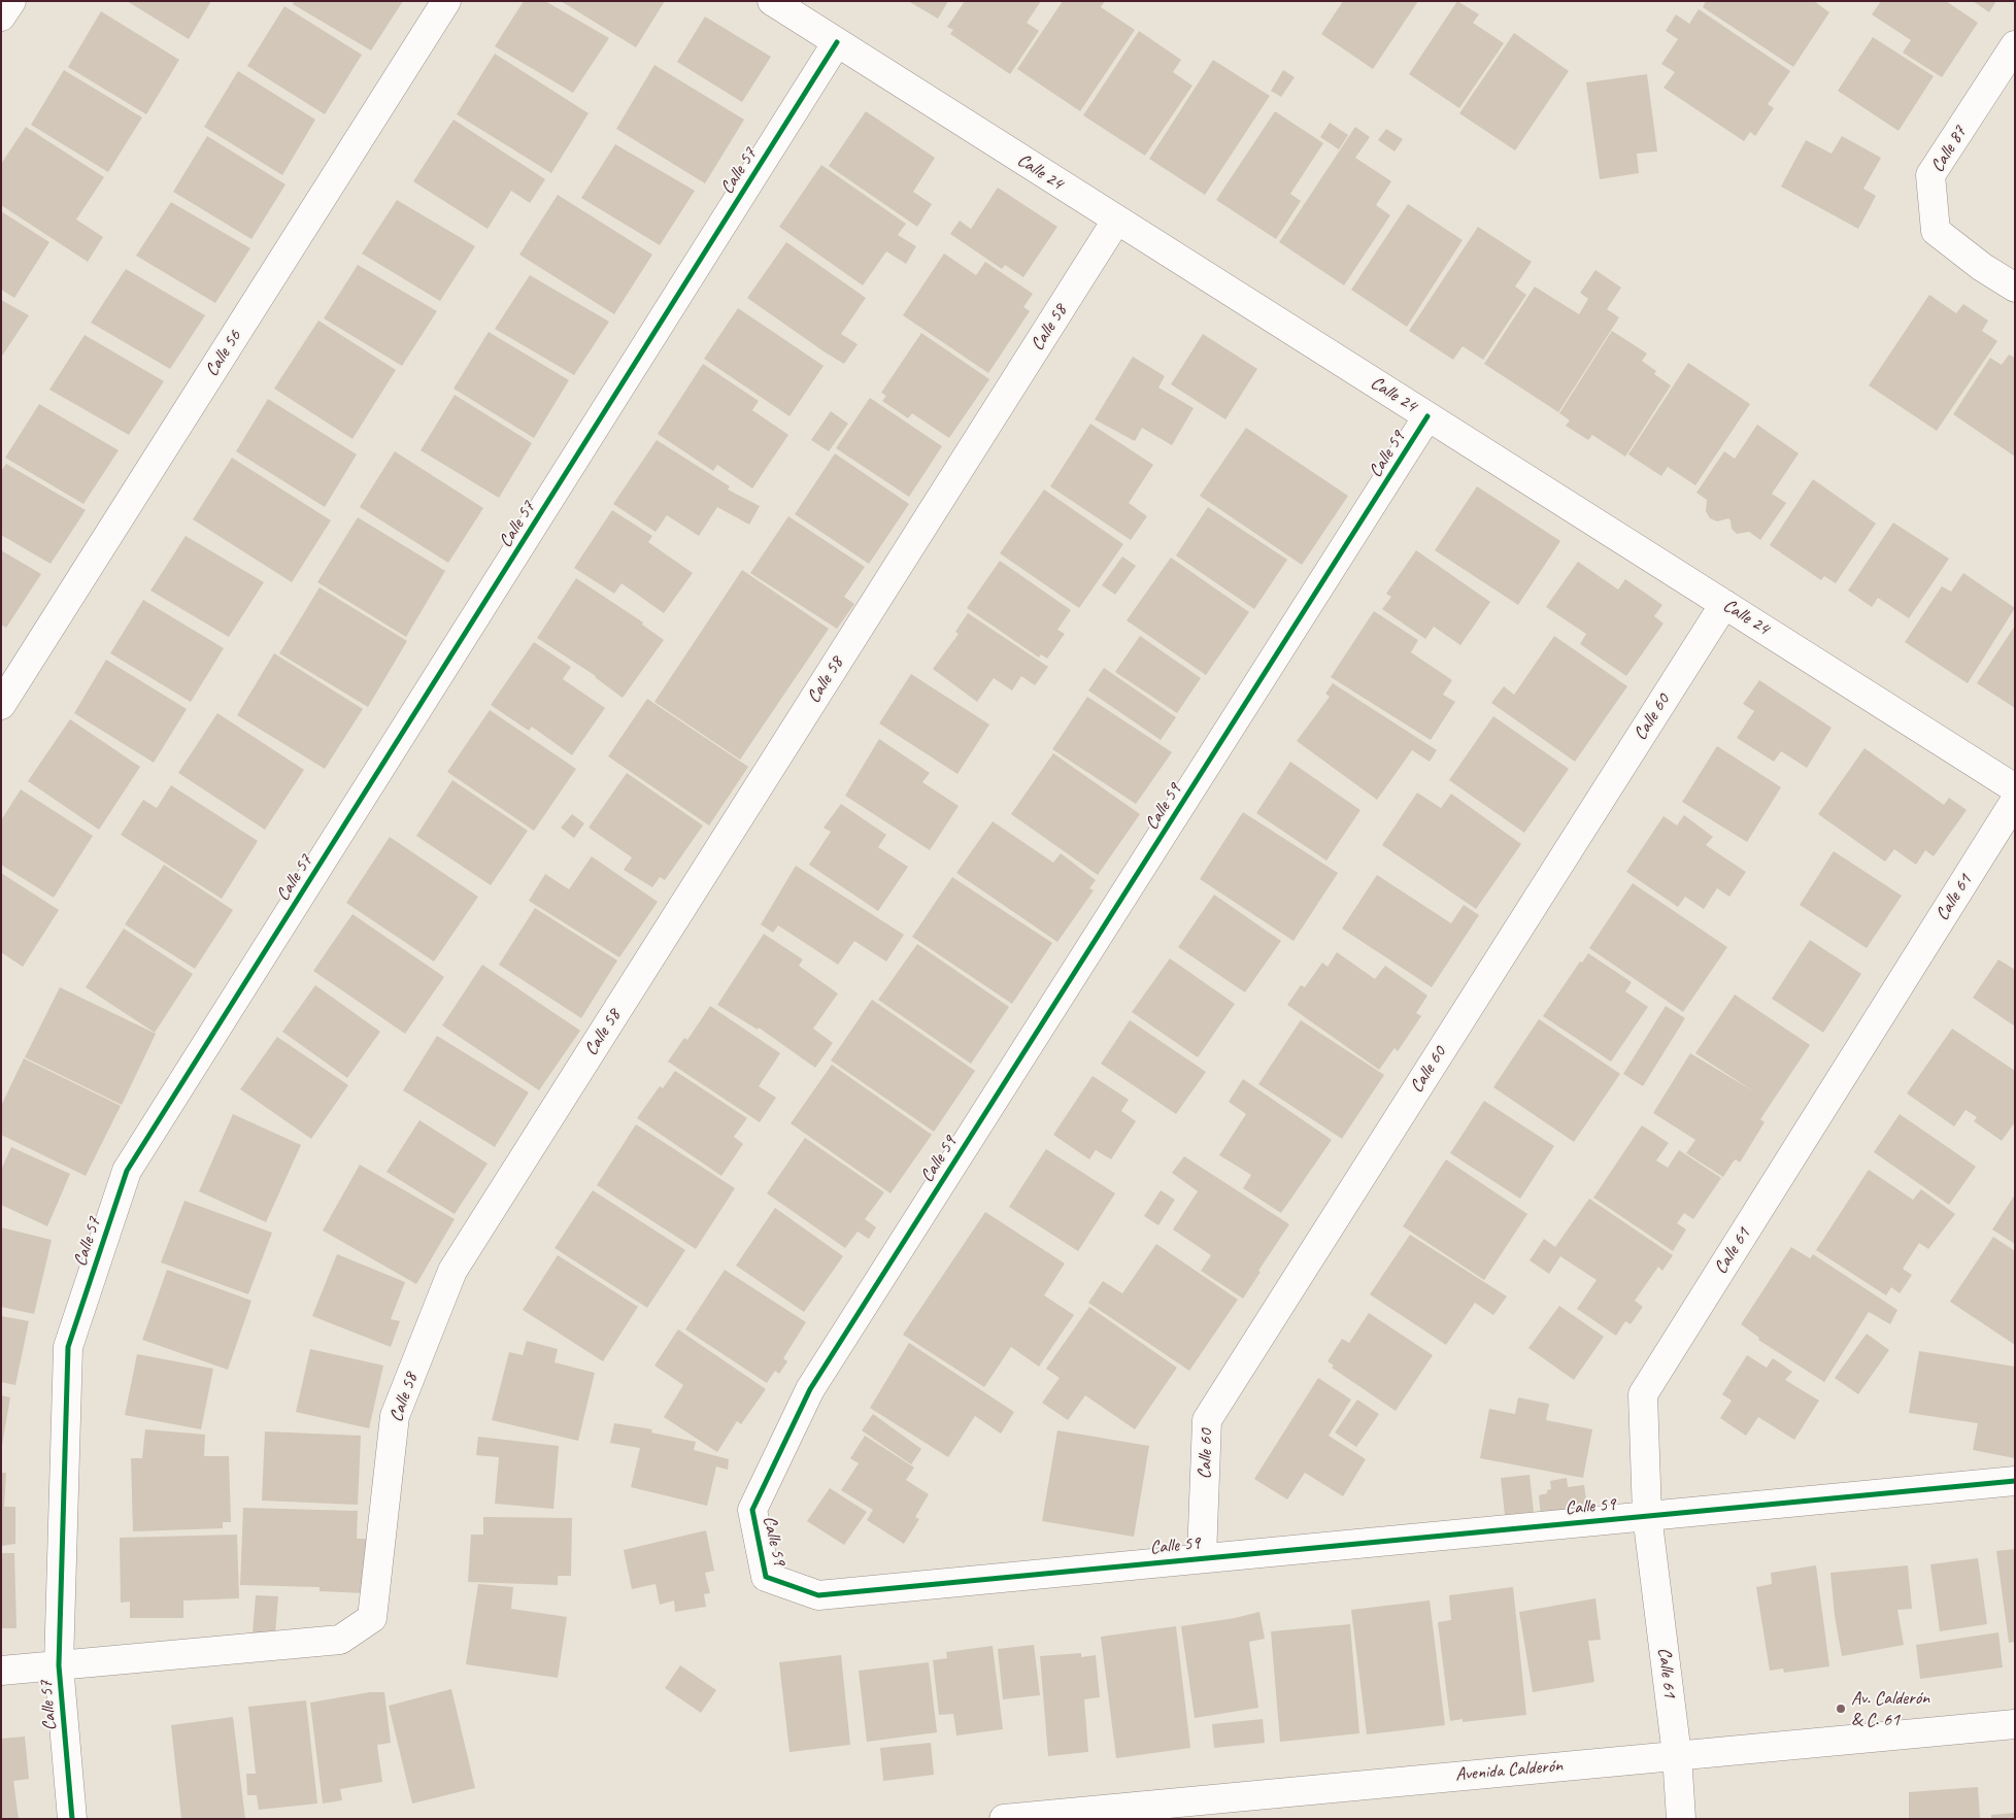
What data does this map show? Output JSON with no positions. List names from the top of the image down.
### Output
{
  "streets": {
    "street": [
      "Calle 87",
      "Calle 57",
      "Calle 24",
      "Calle 58",
      "Calle 56",
      "Calle 59",
      "Calle 60",
      "Calle 61",
      "Avenida Calderón"
    ]
  },
  "crossings": [
    ["Calle 57", "Calle 24"],
    ["Calle 57", "Calle 58"],
    ["Calle 24", "Calle 58"],
    ["Calle 24", "Calle 59"],
    ["Calle 24", "Calle 60"],
    ["Calle 59", "Calle 60"],
    ["Calle 59", "Calle 61"],
    ["Calle 61", "Avenida Calderón"]
  ],
  "places": ["Av. Calderón & C. 61"]
}
